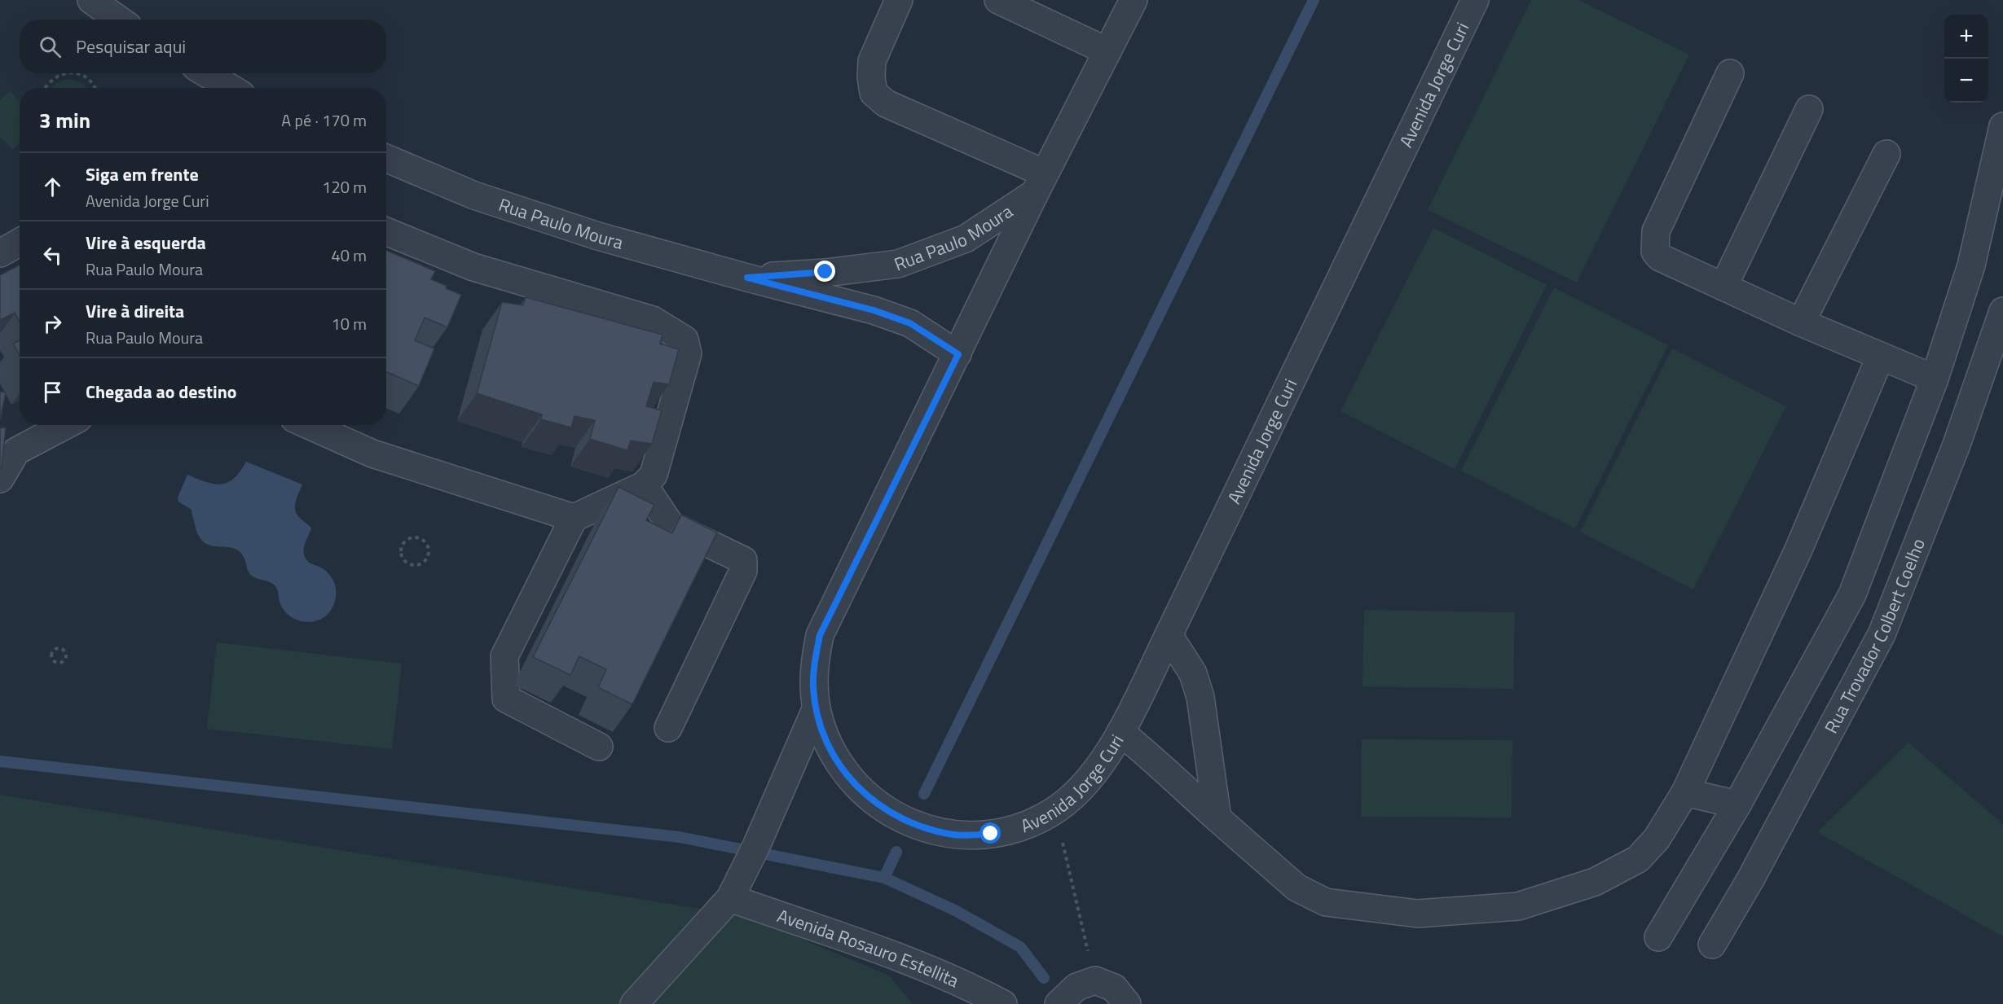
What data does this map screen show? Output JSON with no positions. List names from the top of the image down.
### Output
{
  "streets": {
    "street": [
      "Avenida Jorge Curi",
      "Rua Paulo Moura",
      "Rua Trovador Colbert Coelho",
      "Avenida Rosauro Estellita"
    ]
  },
  "crossings": [
    ["Avenida Jorge Curi", "Rua Paulo Moura"]
  ],
  "page": {
    "map_buttons": ["+", "−"],
    "search": "Pesquisar aqui",
    "heading": ["3 min", "A pé · 170 m"],
    "list": [
      ["Siga em frente", "Avenida Jorge Curi", "120 m"],
      ["Vire à esquerda", "Rua Paulo Moura", "40 m"],
      ["Vire à direita", "Rua Paulo Moura", "10 m"],
      "Chegada ao destino"
    ]
  }
}
